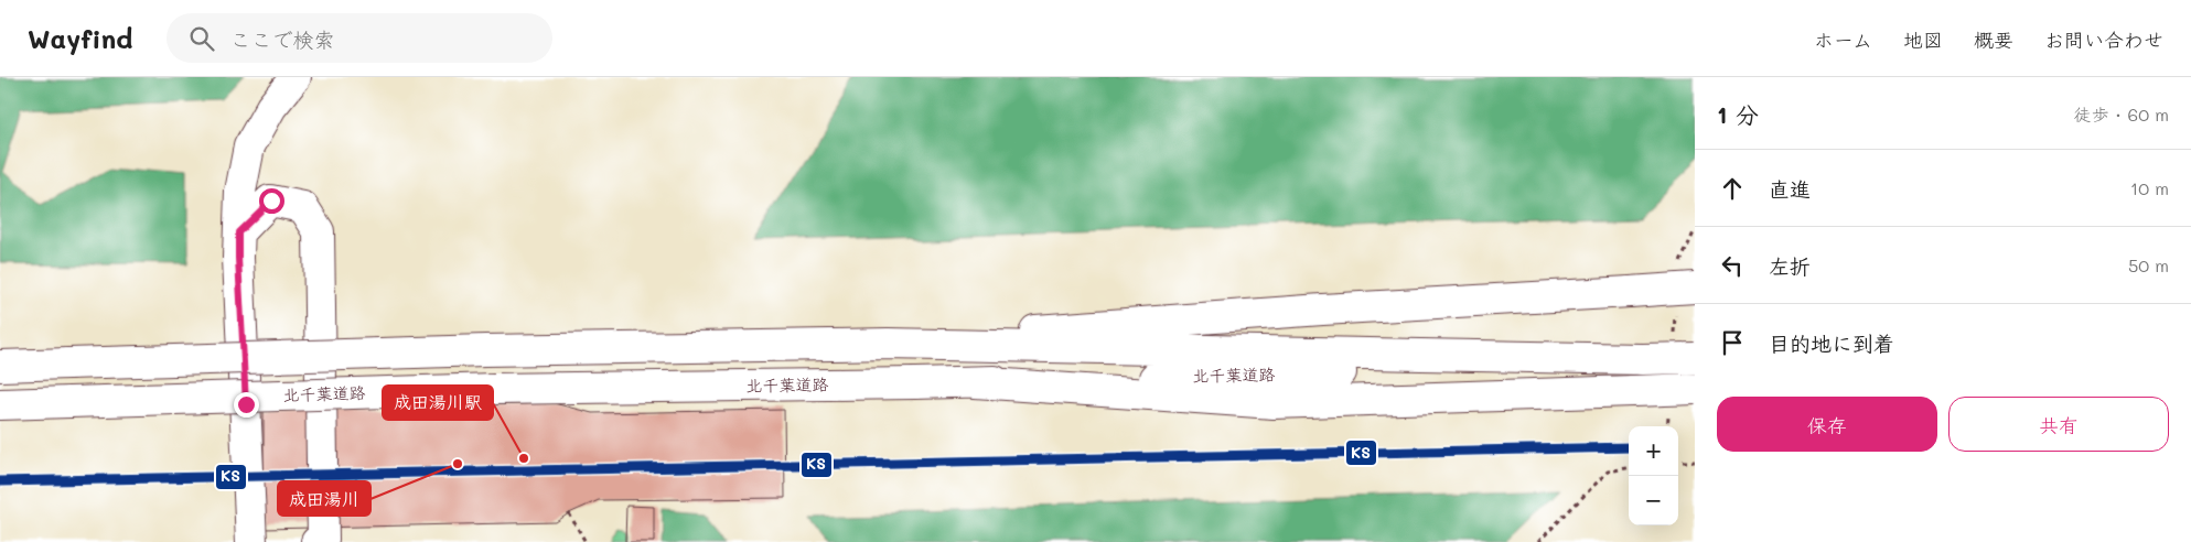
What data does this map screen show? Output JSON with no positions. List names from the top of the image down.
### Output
{
  "streets": {
    "main road": ["北千葉道路"]
  },
  "places": ["成田湯川駅", "成田湯川"],
  "lines": ["transit line KS"],
  "page": {
    "header": "Wayfind",
    "search": "ここで検索",
    "nav": [
      "ホーム",
      "地図",
      "概要",
      "お問い合わせ"
    ],
    "heading": ["1 分", "徒歩 · 60 m"],
    "list": [
      ["直進", "10 m"],
      ["左折", "50 m"],
      "目的地に到着"
    ],
    "buttons": ["保存", "共有"],
    "map_buttons": ["+", "−"]
  }
}
